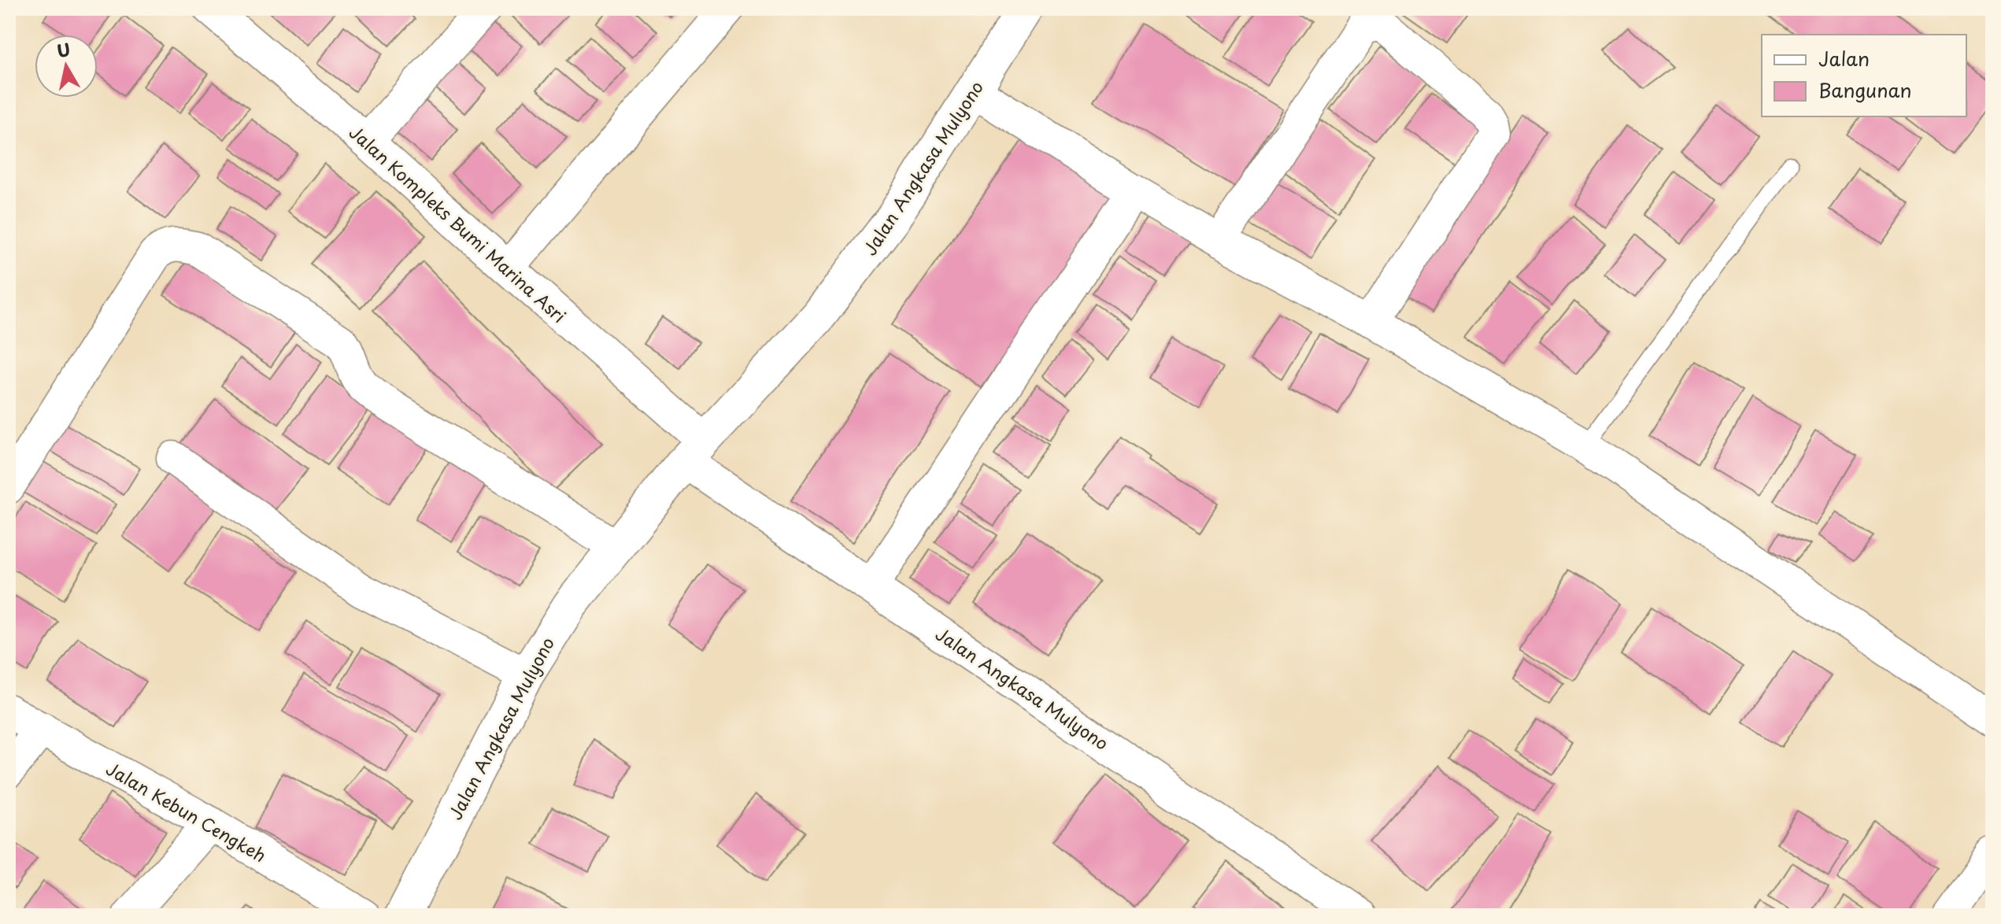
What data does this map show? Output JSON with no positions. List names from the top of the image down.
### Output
{
  "streets": {
    "main road": ["Jalan Angkasa Mulyono"],
    "street": ["Jalan Kompleks Bumi Marina Asri", "Jalan Kebun Cengkeh"]
  },
  "crossings": [
    ["Jalan Angkasa Mulyono", "Jalan Kompleks Bumi Marina Asri"]
  ],
  "legend": ["Jalan", "Bangunan"],
  "north": "top"
}
